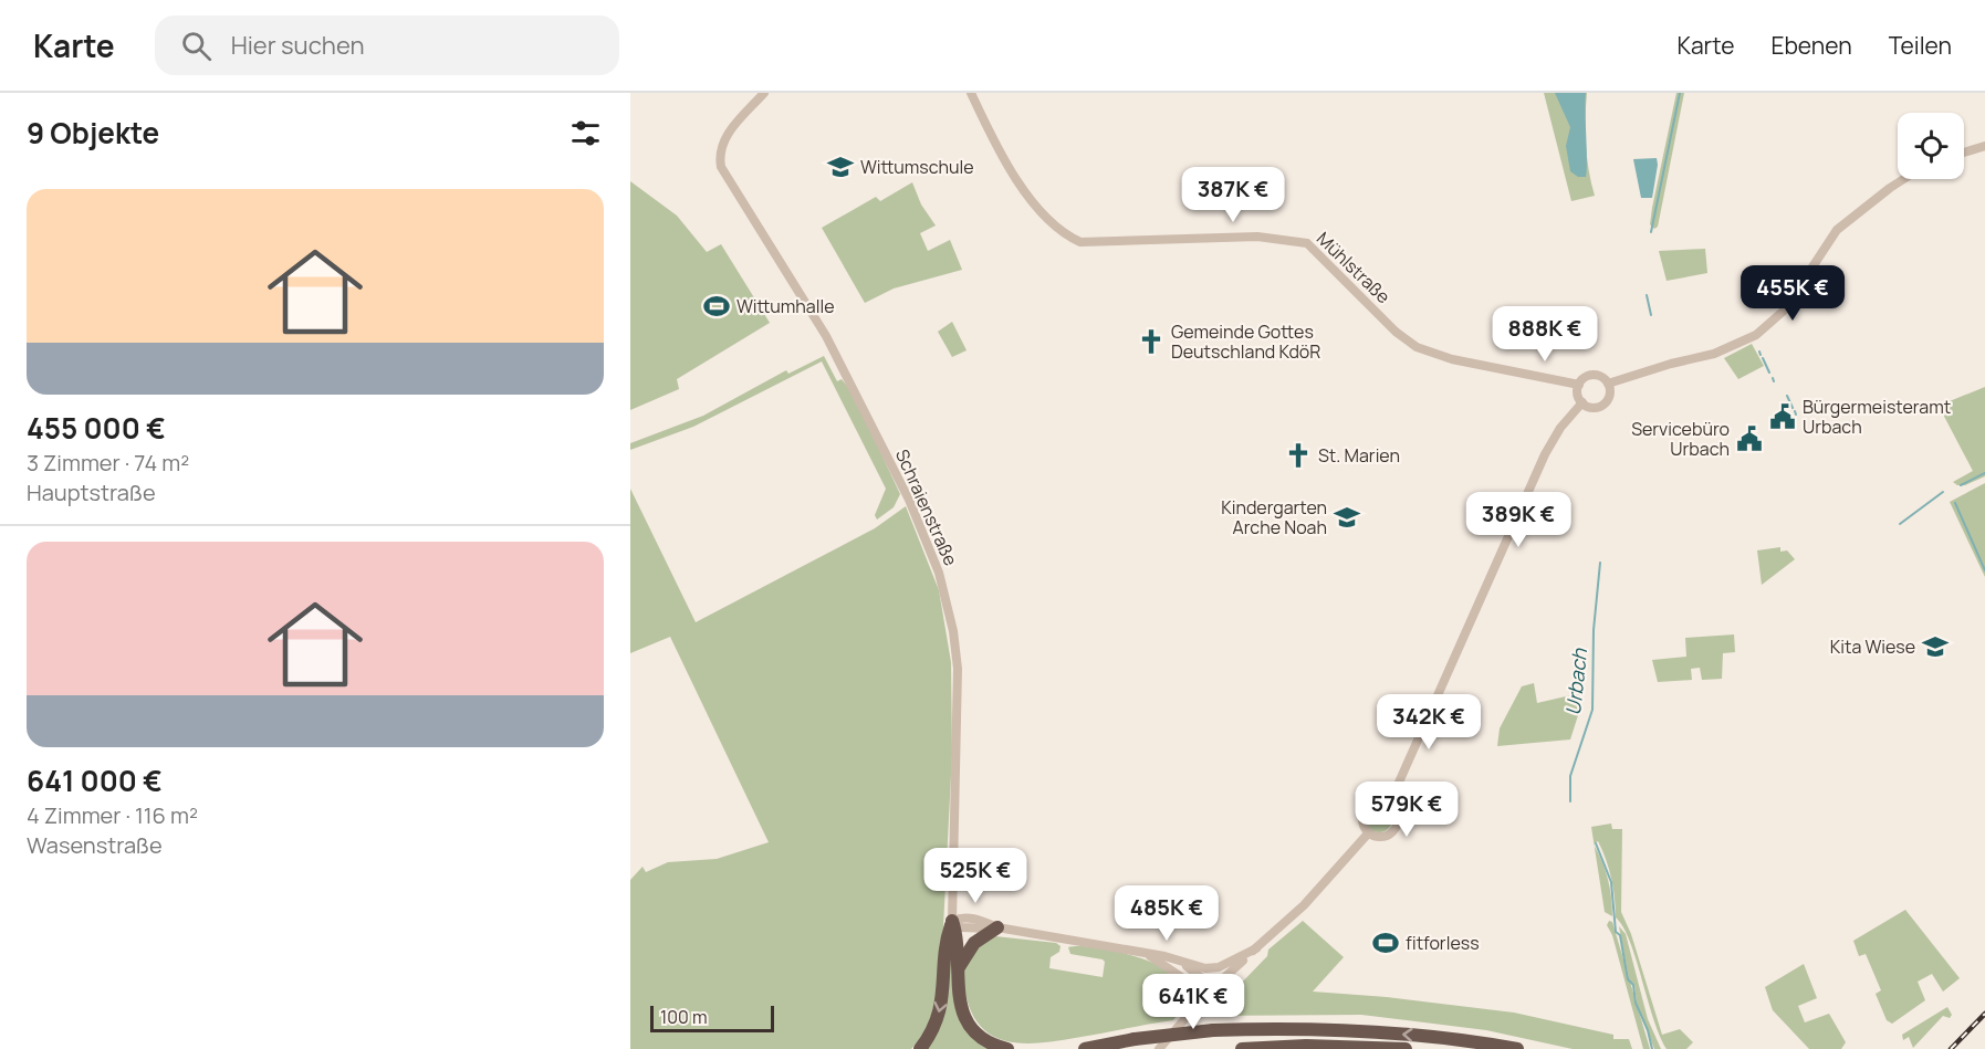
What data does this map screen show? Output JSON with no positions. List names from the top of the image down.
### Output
{
  "streets": {
    "street": ["Mühlstraße", "Schraienstraße"]
  },
  "water": ["Urbach"],
  "places": {
    "school or university": ["Wittumschule", "Kindergarten Arche Noah", "Kita Wiese"],
    "sports": ["Wittumhalle", "fitforless"],
    "church": ["Gemeinde Gottes Deutschland KdöR", "St. Marien"],
    "public building": ["Bürgermeisteramt Urbach", "Servicebüro Urbach"]
  },
  "scale_bar": "100 m",
  "page": {
    "header": "Karte",
    "search": "Hier suchen",
    "nav": ["Karte", "Ebenen", "Teilen"],
    "heading": "9 Objekte",
    "price": [
      "387K €",
      "455K €",
      "888K €",
      "389K €",
      "342K €",
      "579K €",
      "525K €",
      "485K €",
      "641K €"
    ],
    "list": [
      {
        "name": "455 000 €",
        "note": "3 Zimmer · 74 m² · Hauptstraße"
      },
      {
        "name": "641 000 €",
        "note": "4 Zimmer · 116 m² · Wasenstraße"
      }
    ],
    "scale": "100 m"
  }
}
